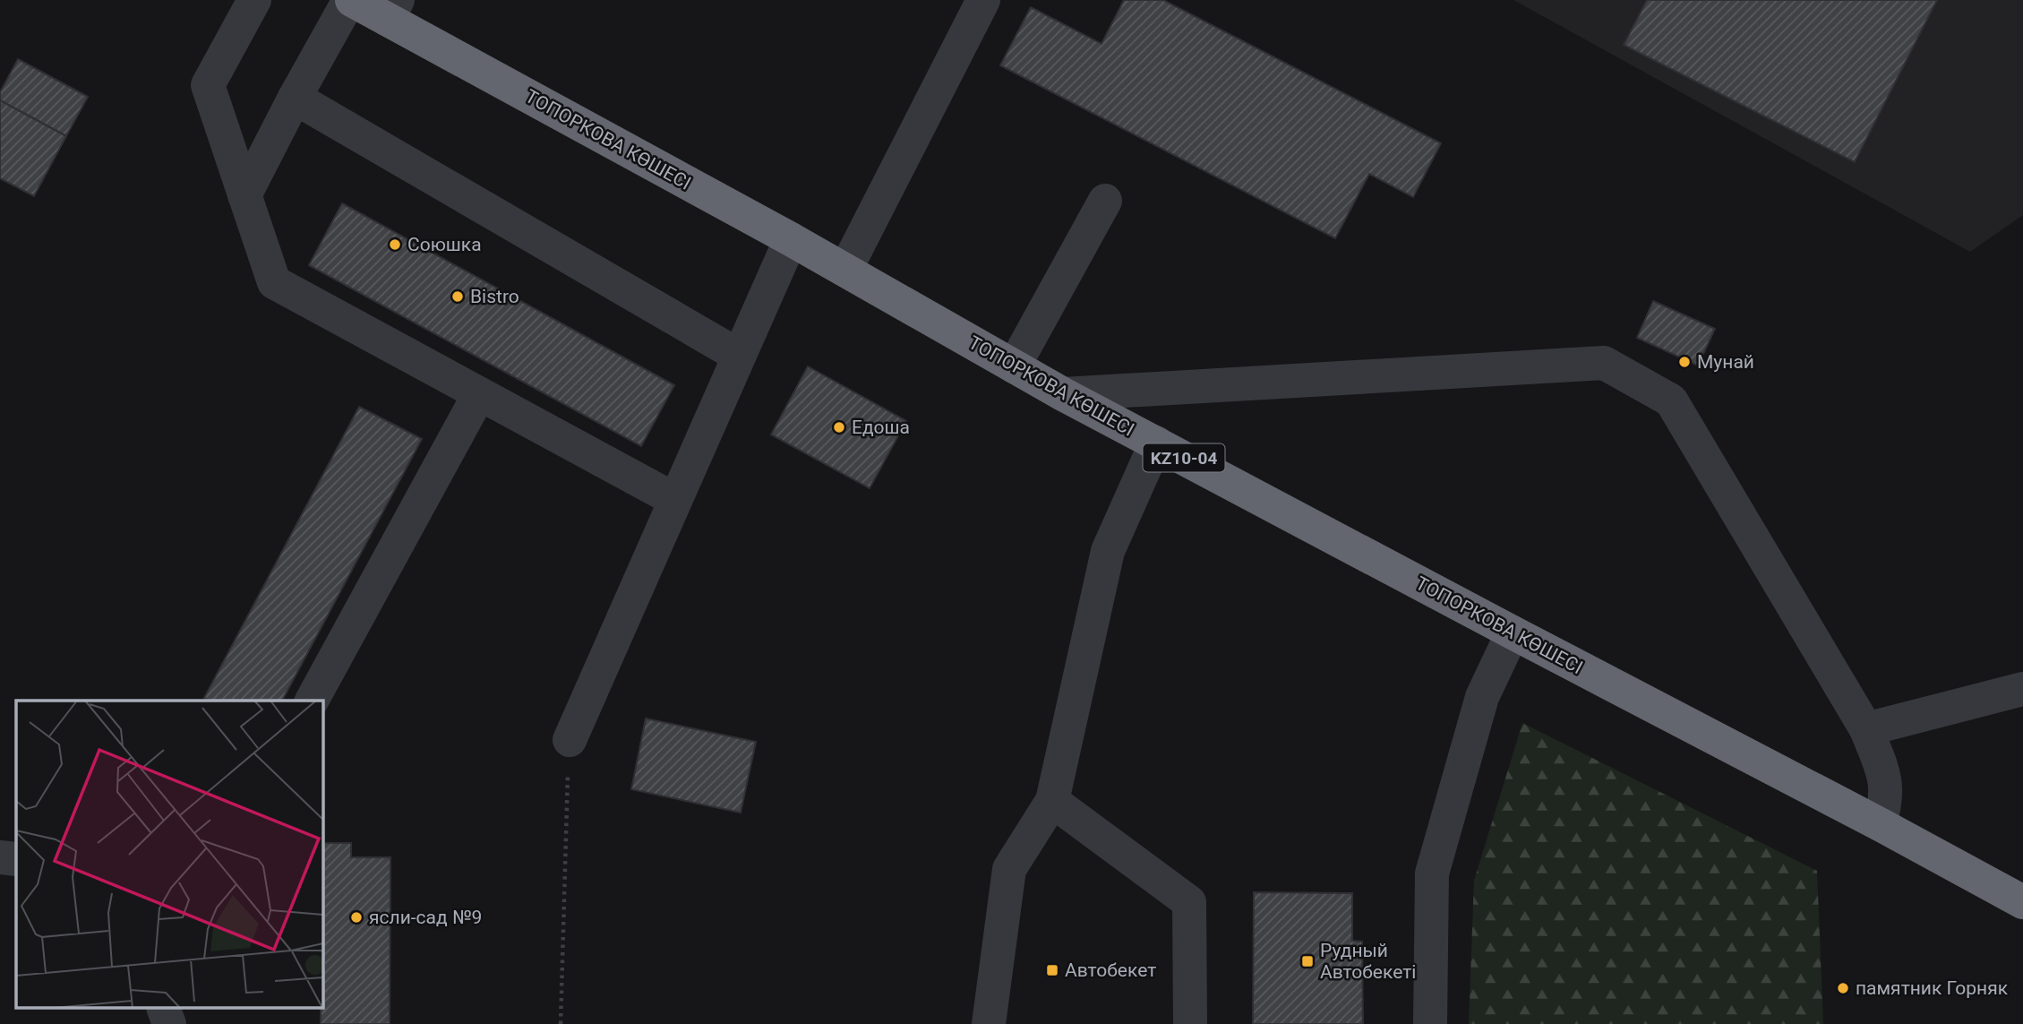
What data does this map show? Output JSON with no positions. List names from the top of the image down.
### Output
{
  "streets": {
    "highway": ["ТОПОРКОВА КӨШЕСІ", "KZ10-04"]
  },
  "places": {
    "other": [
      "Союшка",
      "Bistro",
      "Мунай",
      "Едоша",
      "ясли-сад №9",
      "памятник Горняк"
    ],
    "transit": ["Рудный Автобекеті", "Автобекет"]
  }
}
